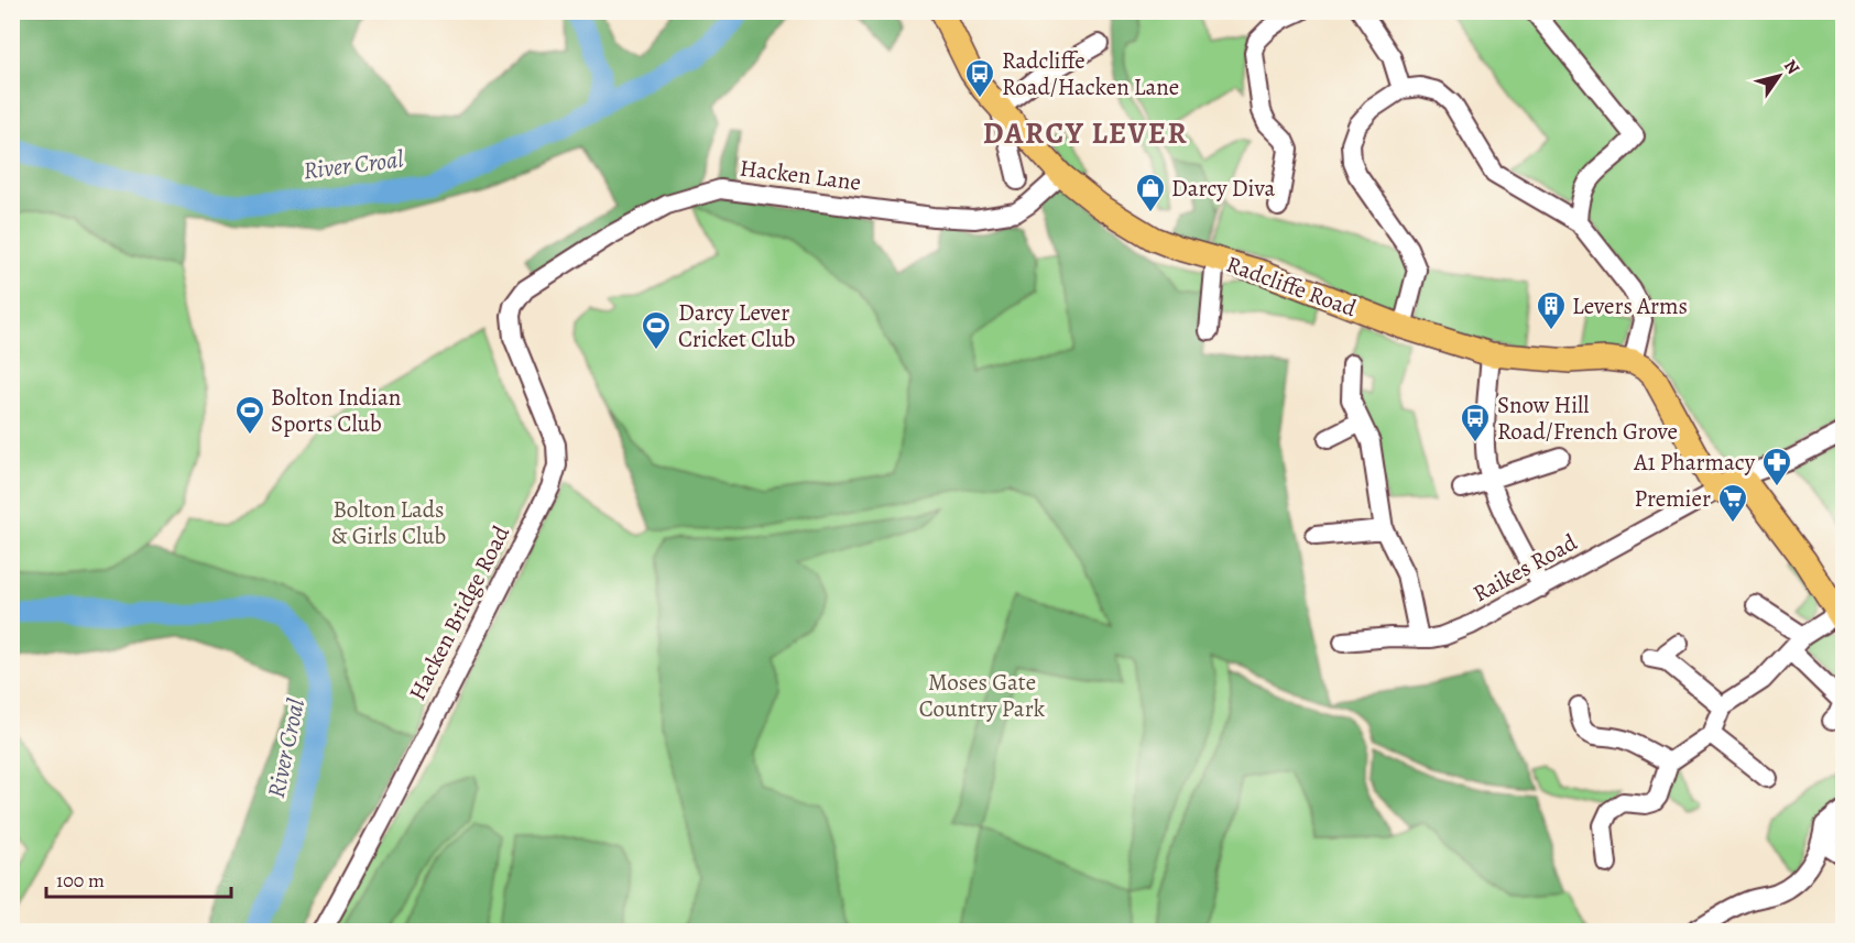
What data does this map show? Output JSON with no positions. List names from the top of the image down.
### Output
{
  "streets": {
    "main road": ["Radcliffe Road"],
    "street": ["Hacken Lane", "Raikes Road", "Hacken Bridge Road"]
  },
  "crossings": [
    ["Hacken Lane", "Radcliffe Road"],
    ["Hacken Lane", "Hacken Bridge Road"]
  ],
  "districts": ["DARCY LEVER"],
  "water": ["River Croal"],
  "parks": ["Bolton Lads & Girls Club", "Moses Gate Country Park"],
  "places": {
    "bus stop": ["Radcliffe Road/Hacken Lane", "Snow Hill Road/French Grove"],
    "shop": ["Darcy Diva"],
    "building": ["Levers Arms"],
    "sports": ["Darcy Lever Cricket Club", "Bolton Indian Sports Club"],
    "pharmacy": ["A1 Pharmacy"],
    "supermarket": ["Premier"]
  },
  "scale_bar": "100 m",
  "north": "top right"
}
